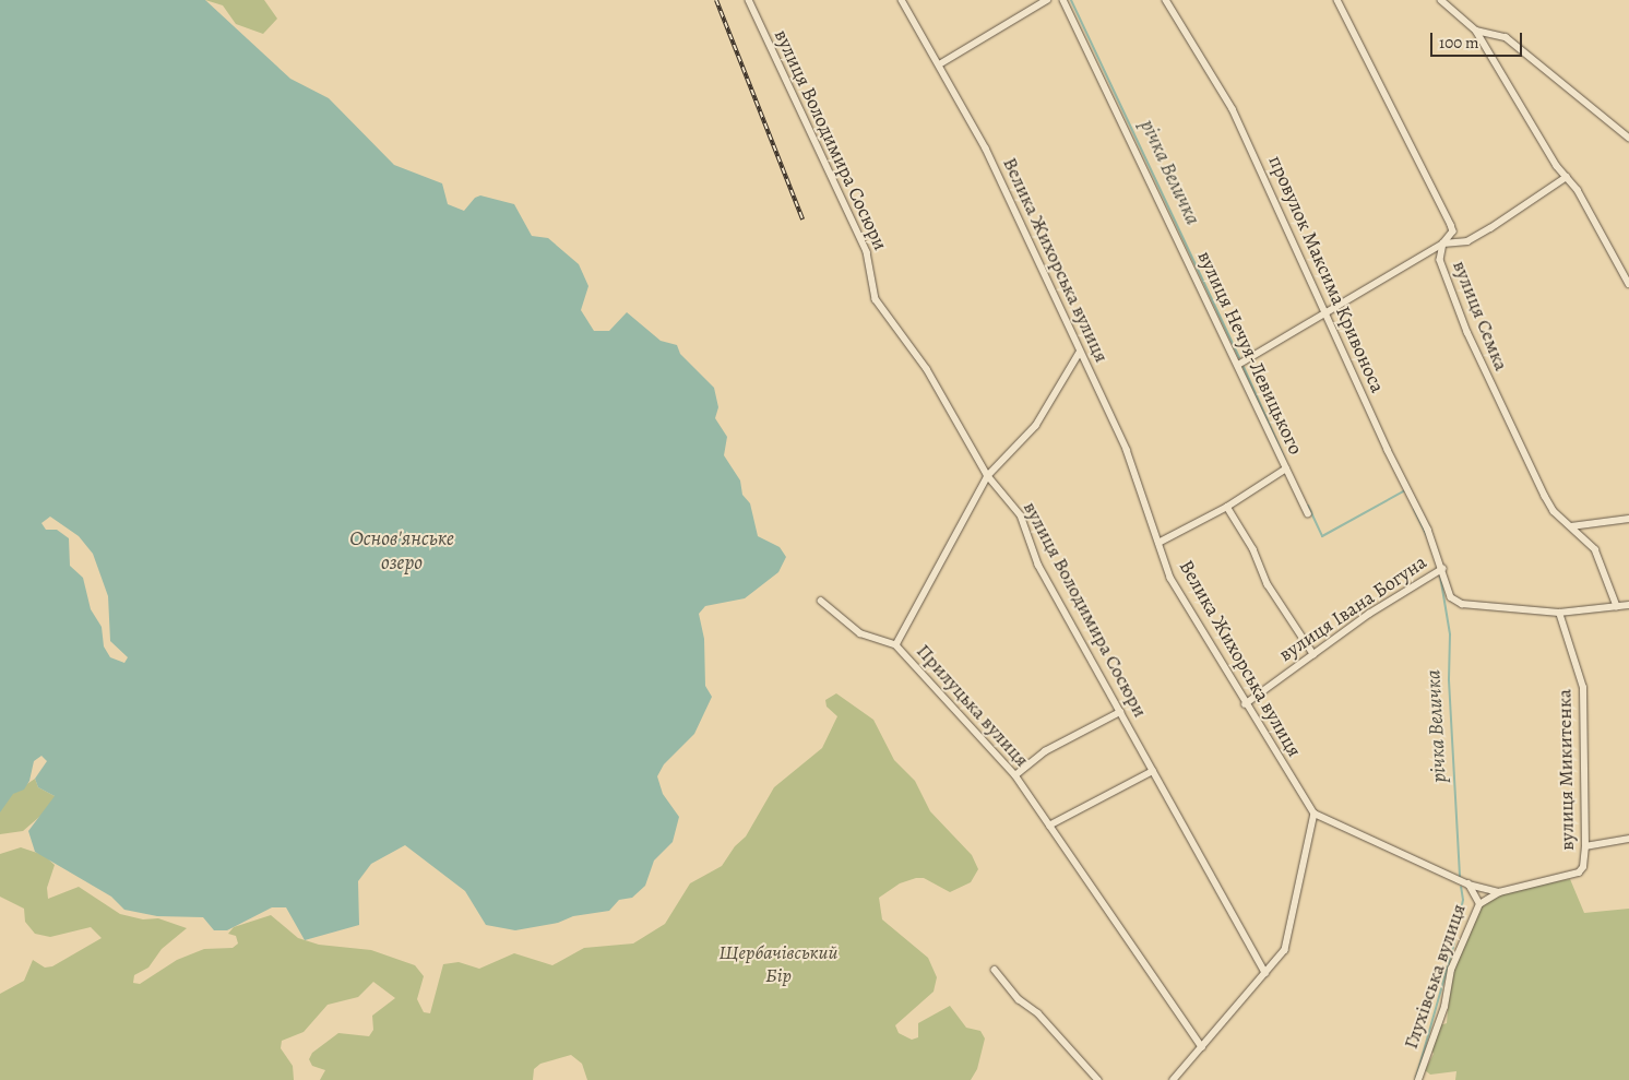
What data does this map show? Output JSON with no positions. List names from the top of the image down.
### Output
{
  "streets": {
    "street": [
      "вулиця Володимира Сосюри",
      "Велика Жихорська вулиця",
      "провулок Максима Кривоноса",
      "вулиця Семка",
      "вулиця Нечуя-Левицького",
      "вулиця Івана Богуна",
      "Прилуцька вулиця",
      "вулиця Микитенка",
      "Глухівська вулиця"
    ]
  },
  "crossings": [
    ["вулиця Володимира Сосюри", "Прилуцька вулиця"],
    ["Велика Жихорська вулиця", "вулиця Івана Богуна"],
    ["Велика Жихорська вулиця", "Прилуцька вулиця"],
    ["Велика Жихорська вулиця", "вулиця Микитенка"],
    ["провулок Максима Кривоноса", "вулиця Івана Богуна"],
    ["вулиця Семка", "вулиця Івана Богуна"],
    ["вулиця Івана Богуна", "вулиця Микитенка"],
    ["вулиця Микитенка", "Глухівська вулиця"]
  ],
  "water": ["річка Величка", "Основ'янське озеро"],
  "parks": ["Щербачівський Бір"],
  "scale_bar": "100 m"
}
